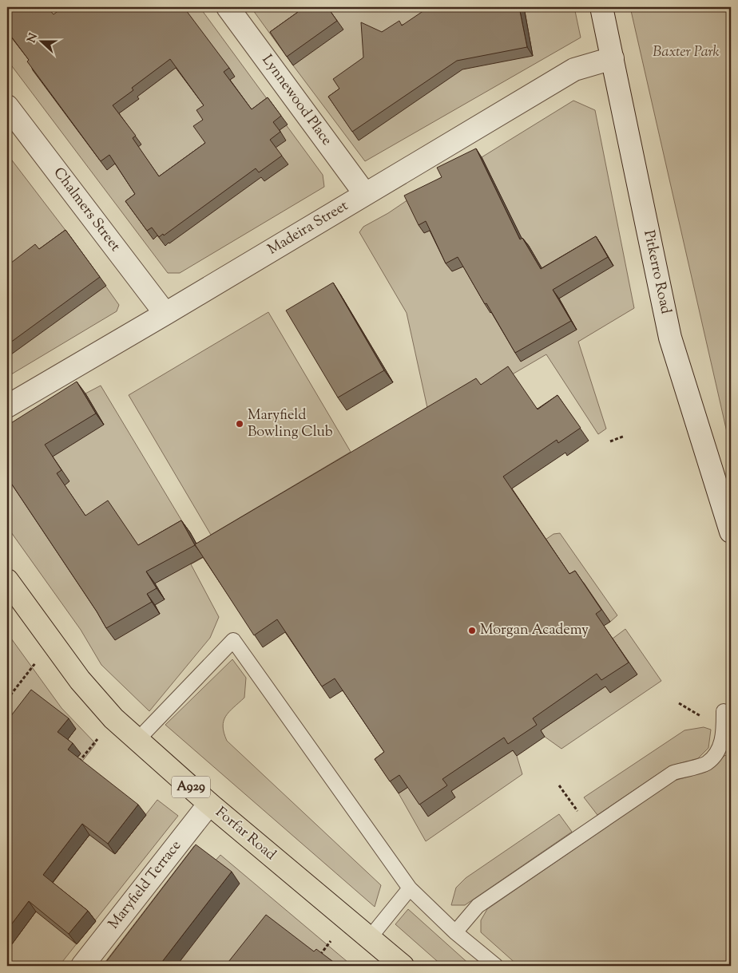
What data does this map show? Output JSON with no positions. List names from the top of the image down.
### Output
{
  "streets": {
    "main road": ["A929", "Forfar Road"],
    "street": [
      "Lynnewood Place",
      "Chalmers Street",
      "Madeira Street",
      "Pitkerro Road",
      "Maryfield Terrace"
    ]
  },
  "crossings": [
    ["Lynnewood Place", "Madeira Street"],
    ["Chalmers Street", "Madeira Street"],
    ["Madeira Street", "Pitkerro Road"],
    ["Forfar Road", "Maryfield Terrace"]
  ],
  "parks": ["Baxter Park"],
  "places": ["Maryfield Bowling Club", "Morgan Academy"],
  "north": "left"
}
